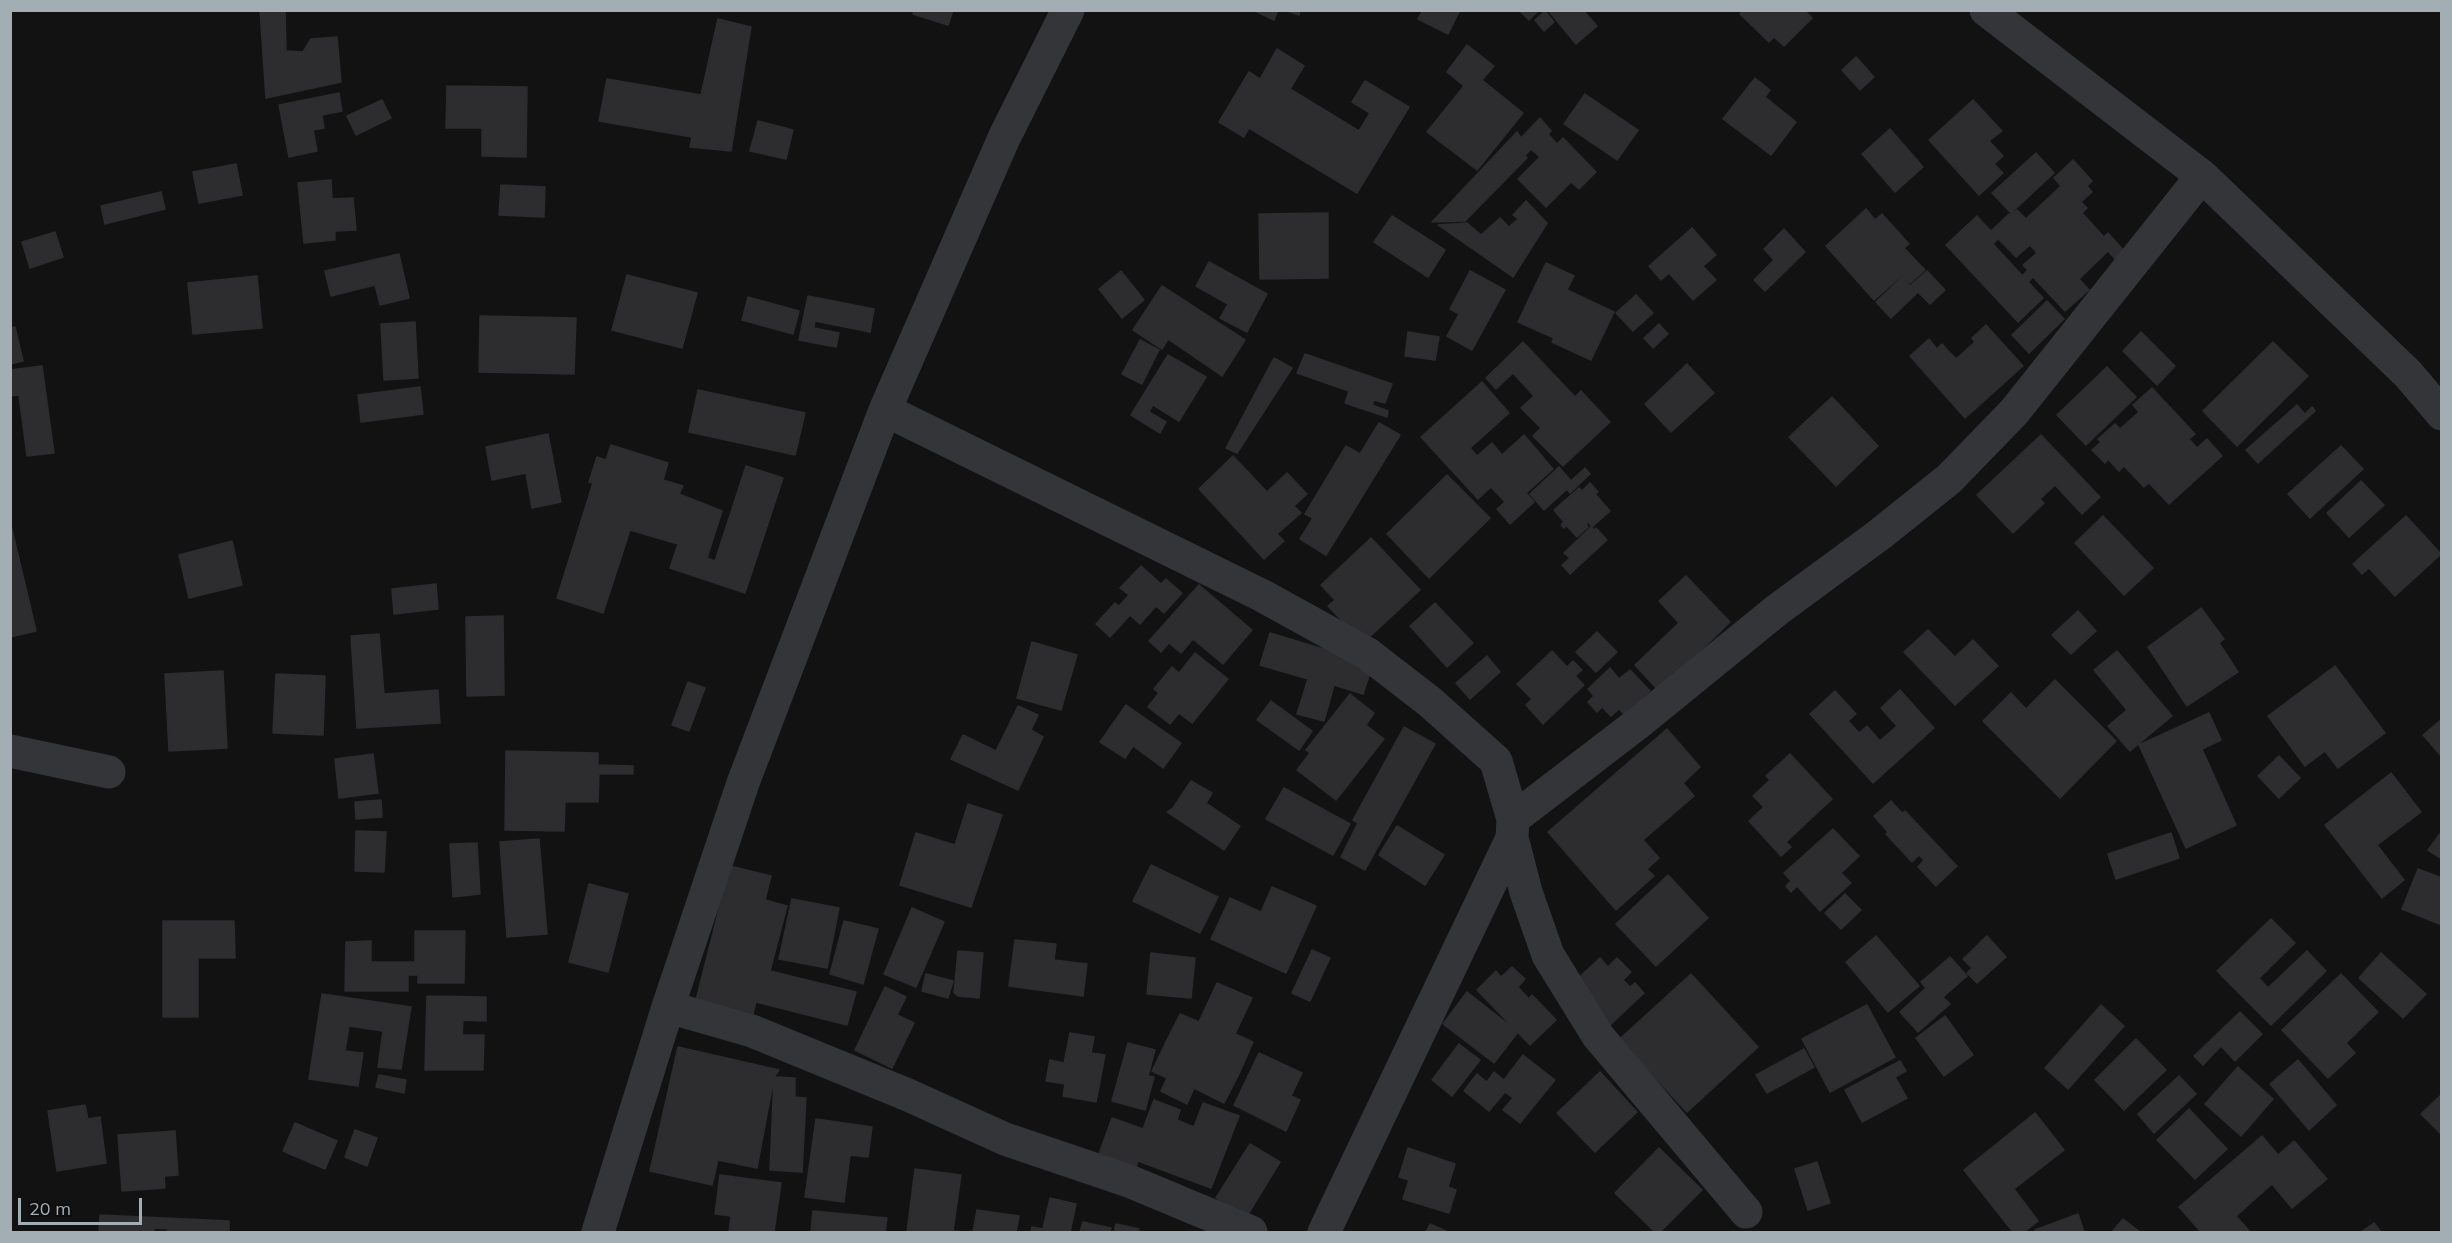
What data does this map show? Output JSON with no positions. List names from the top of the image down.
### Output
{
  "scale_bar": "20 m"
}
